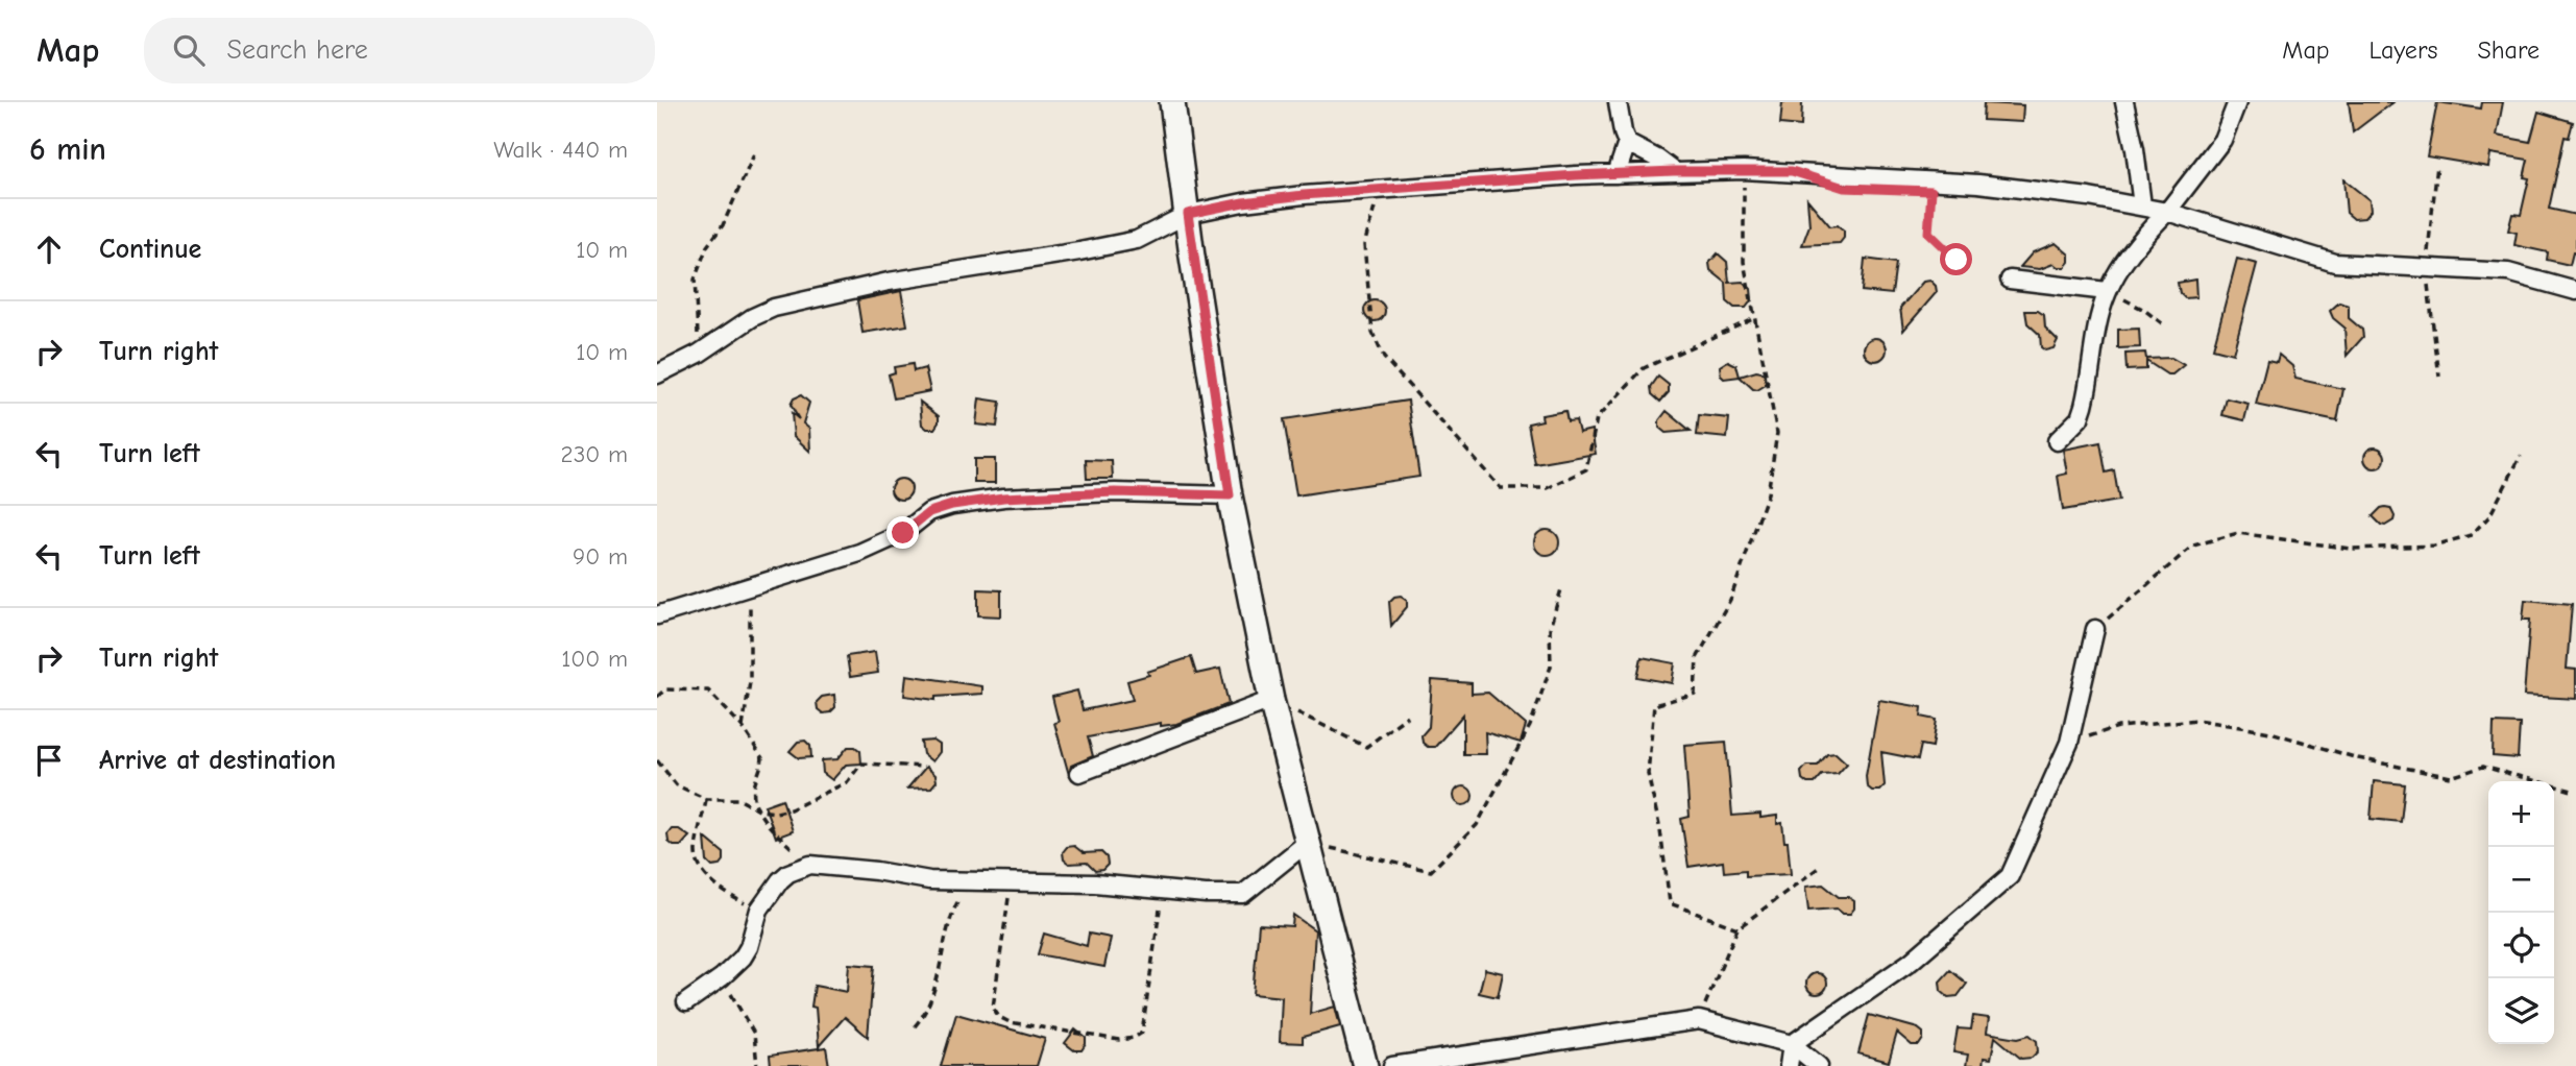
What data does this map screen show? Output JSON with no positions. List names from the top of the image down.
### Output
{
  "page": {
    "header": "Map",
    "search": "Search here",
    "nav": ["Map", "Layers", "Share"],
    "heading": ["6 min", "Walk · 440 m"],
    "list": [
      ["Continue", "10 m"],
      ["Turn right", "10 m"],
      ["Turn left", "230 m"],
      ["Turn left", "90 m"],
      ["Turn right", "100 m"],
      "Arrive at destination"
    ],
    "map_buttons": ["+", "−"]
  }
}
